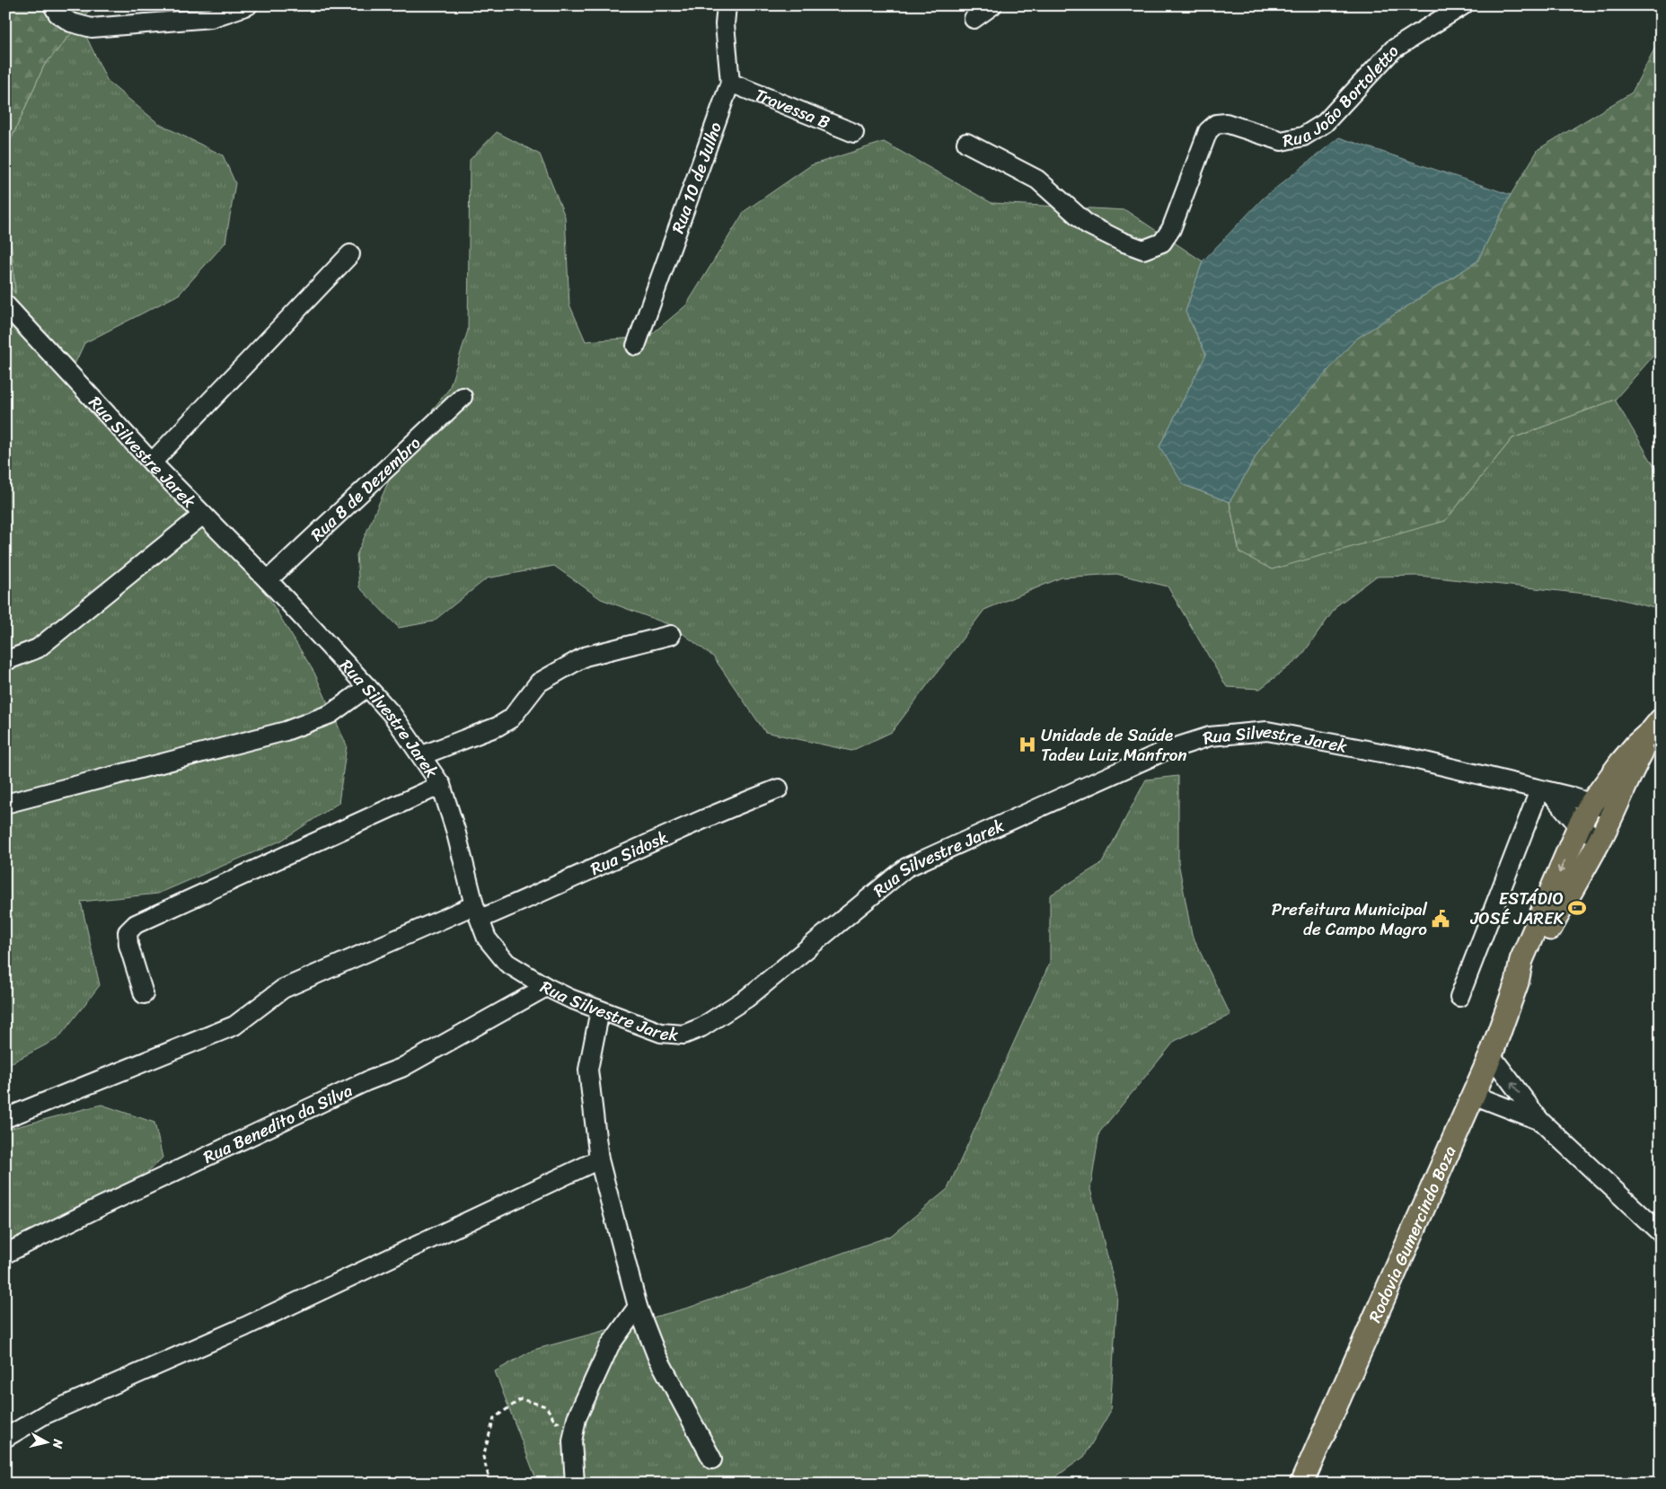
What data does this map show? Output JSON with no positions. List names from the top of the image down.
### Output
{
  "streets": {
    "main road": ["Rodovia Gumercindo Boza"],
    "street": [
      "Rua João Bortoletto",
      "Travessa B",
      "Rua 10 de Julho",
      "Rua Silvestre Jarek",
      "Rua 8 de Dezembro",
      "Rua Sidosk",
      "Rua Benedito da Silva"
    ]
  },
  "crossings": [
    ["Travessa B", "Rua 10 de Julho"],
    ["Rua Silvestre Jarek", "Rua 8 de Dezembro"],
    ["Rua Silvestre Jarek", "Rua Sidosk"],
    ["Rua Silvestre Jarek", "Rua Benedito da Silva"],
    ["Rua Silvestre Jarek", "Rodovia Gumercindo Boza"]
  ],
  "places": {
    "hospital": ["Unidade de Saúde Tadeu Luiz Manfron"],
    "sports": ["ESTÁDIO JOSÉ JAREK"],
    "public building": ["Prefeitura Municipal de Campo Magro"]
  },
  "north": "right"
}
